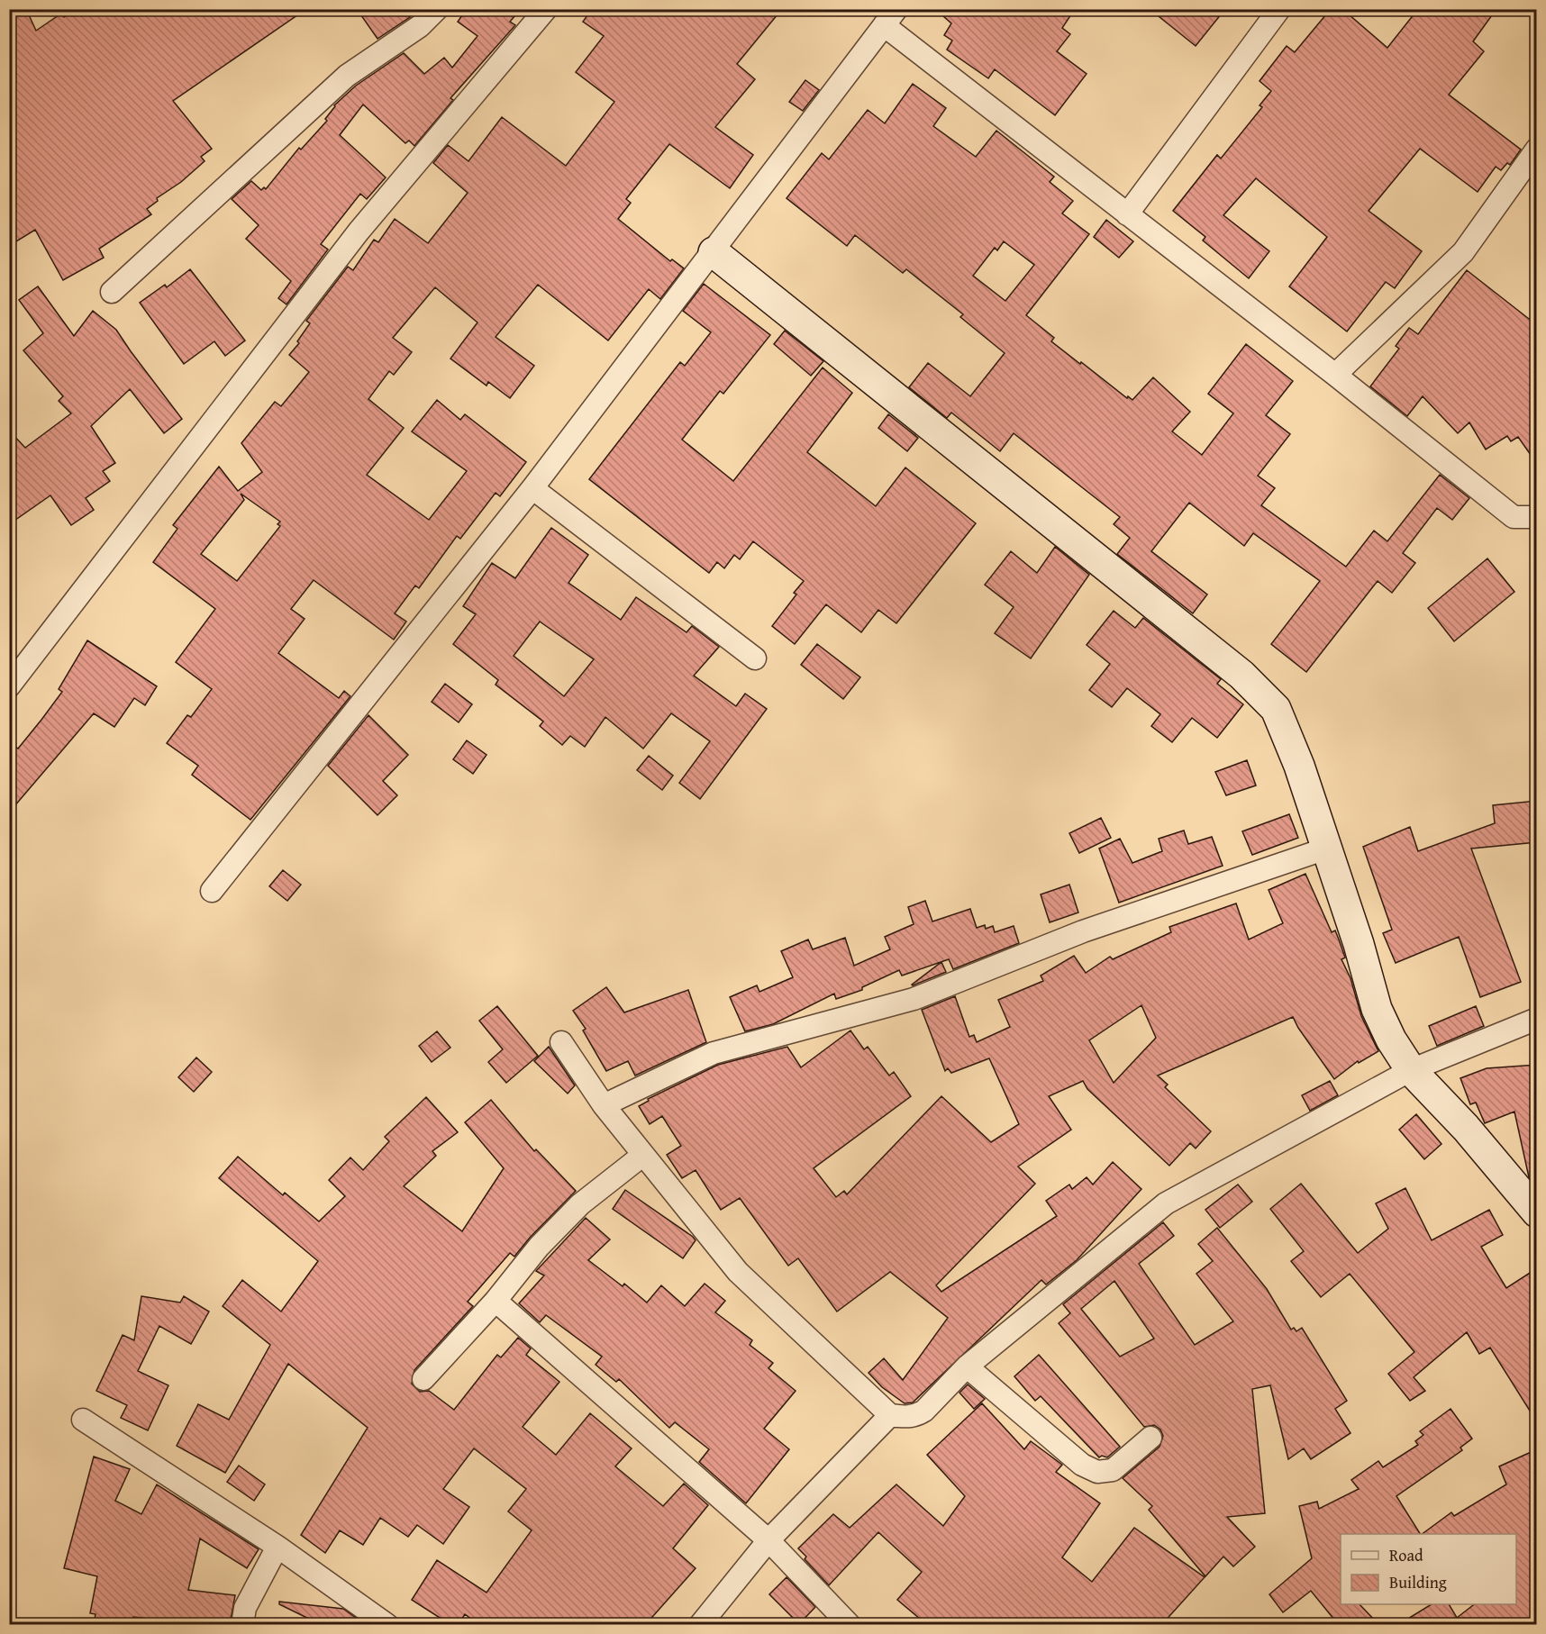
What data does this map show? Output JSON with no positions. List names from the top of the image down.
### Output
{
  "legend": ["Road", "Building"]
}
